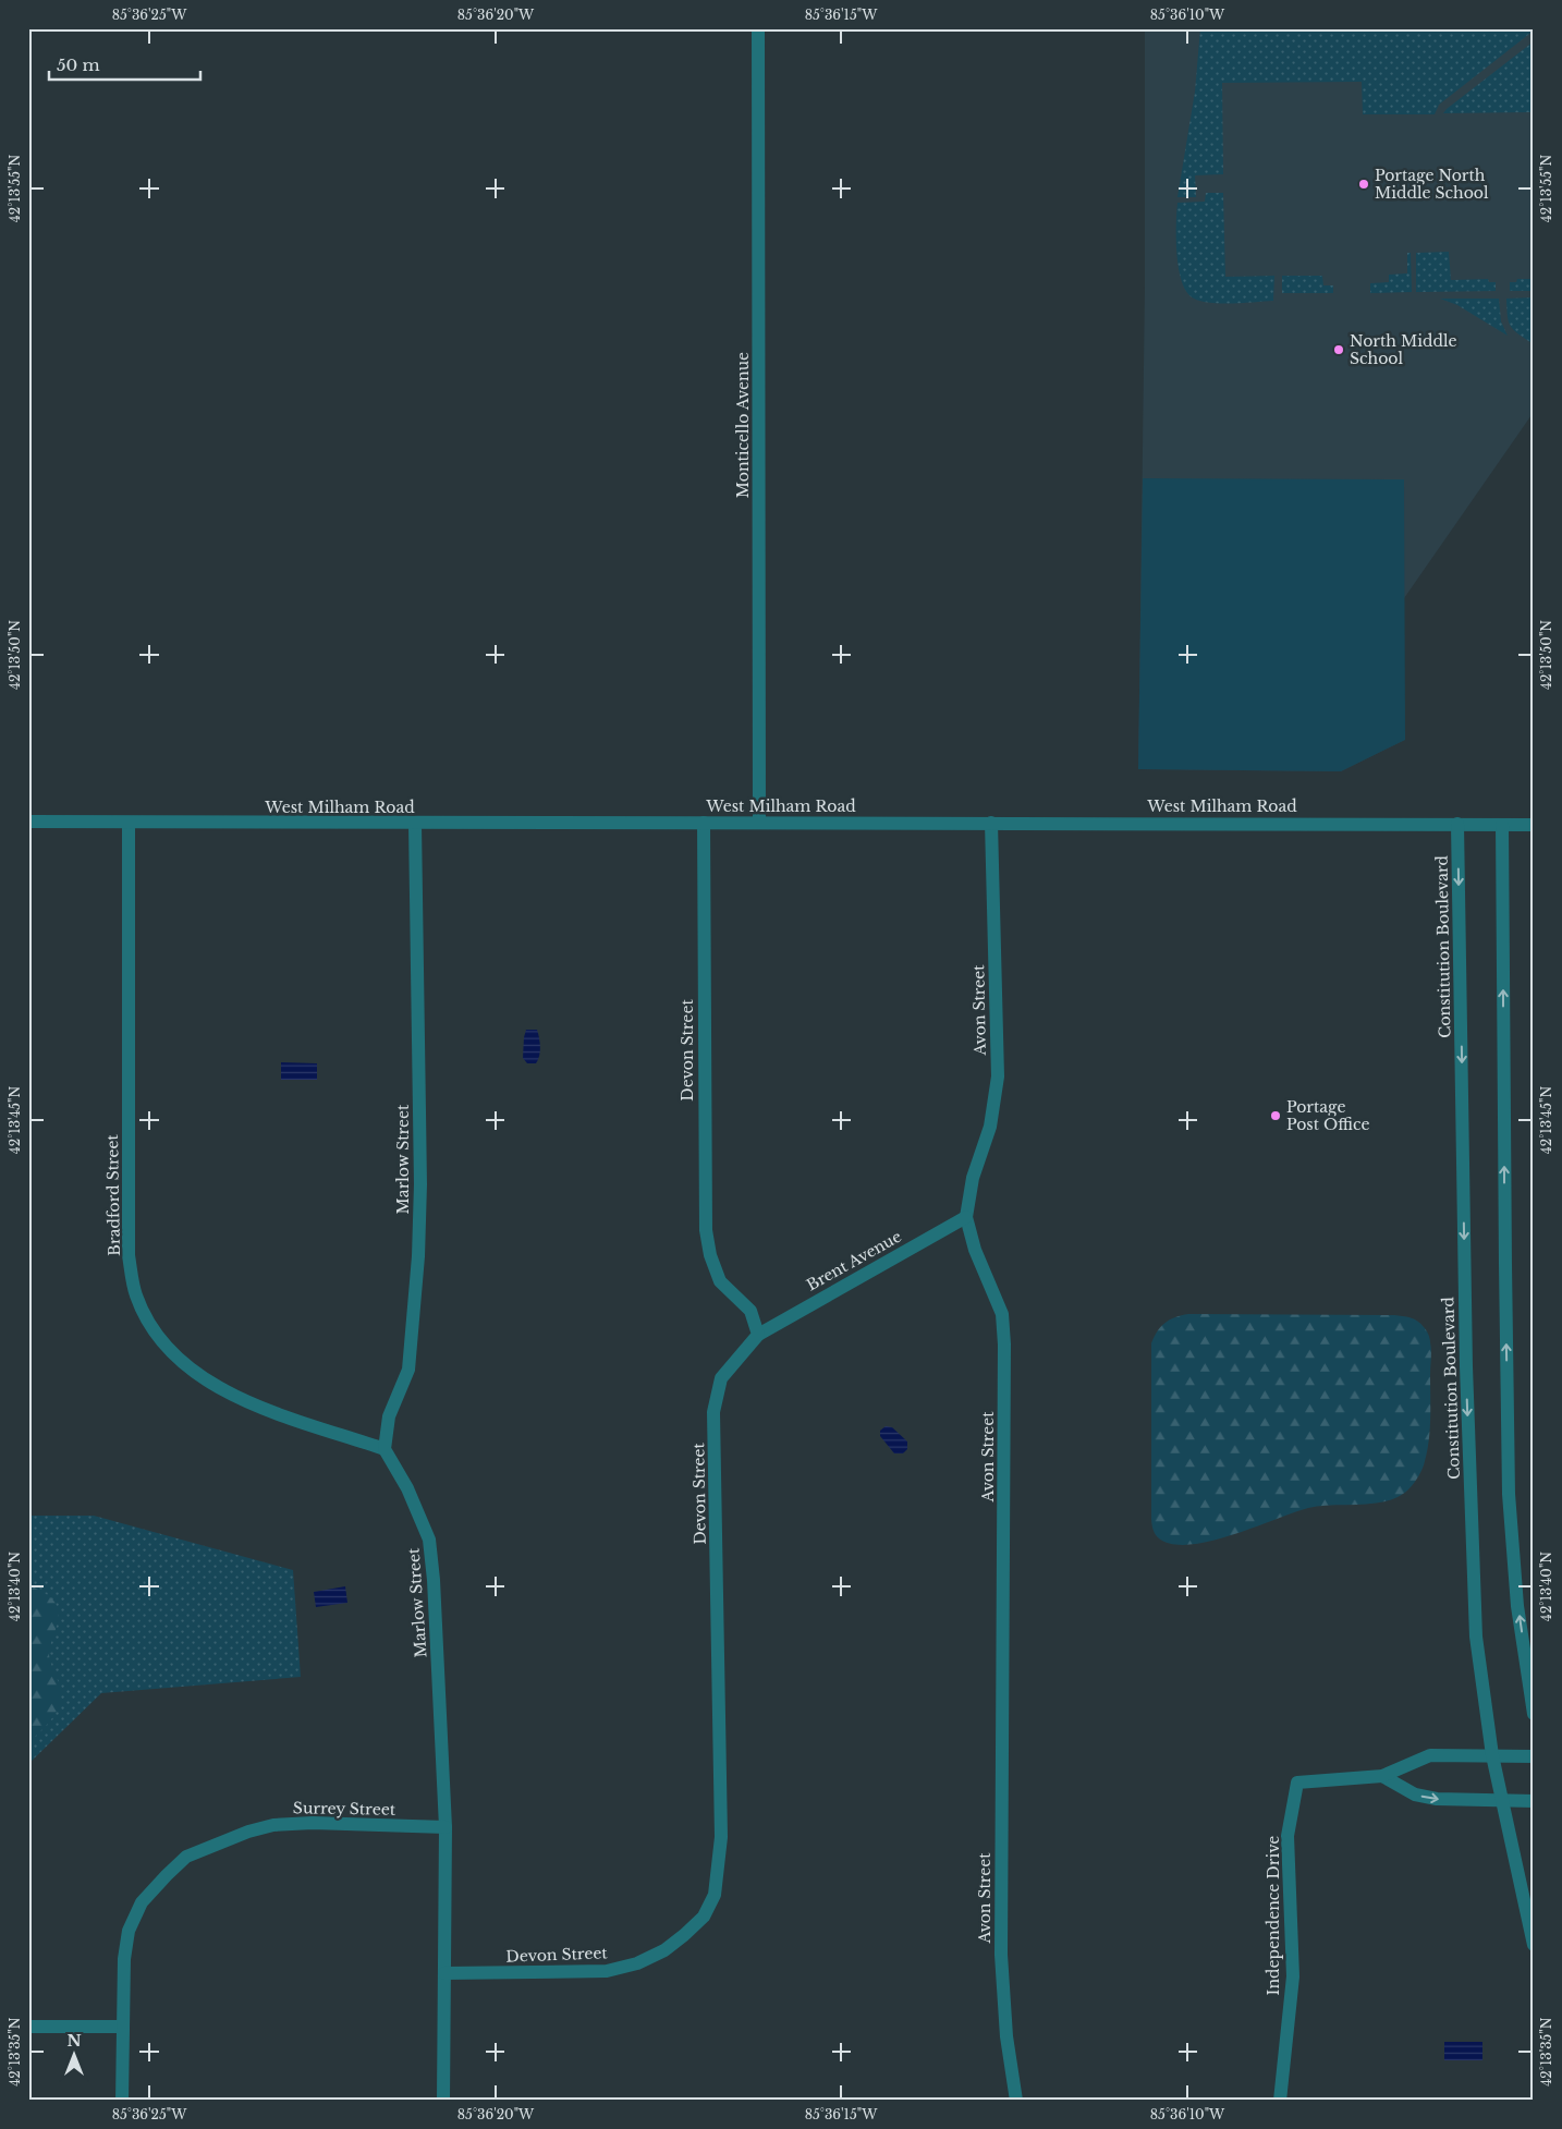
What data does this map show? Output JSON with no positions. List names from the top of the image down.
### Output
{
  "streets": {
    "street": [
      "Monticello Avenue",
      "West Milham Road",
      "Constitution Boulevard",
      "Avon Street",
      "Devon Street",
      "Marlow Street",
      "Bradford Street",
      "Brent Avenue",
      "Surrey Street",
      "Independence Drive"
    ]
  },
  "crossings": [
    ["Monticello Avenue", "West Milham Road"],
    ["West Milham Road", "Constitution Boulevard"],
    ["West Milham Road", "Avon Street"],
    ["West Milham Road", "Devon Street"],
    ["West Milham Road", "Marlow Street"],
    ["West Milham Road", "Bradford Street"],
    ["Constitution Boulevard", "Independence Drive"],
    ["Avon Street", "Brent Avenue"],
    ["Devon Street", "Marlow Street"],
    ["Devon Street", "Brent Avenue"],
    ["Marlow Street", "Bradford Street"],
    ["Marlow Street", "Surrey Street"]
  ],
  "places": ["Portage North Middle School", "North Middle School", "Portage Post Office"],
  "scale_bar": "50 m",
  "north": "top",
  "coordinates": [
    "85°36'25\"W",
    "85°36'20\"W",
    "85°36'15\"W",
    "85°36'10\"W",
    "42°13'55\"N",
    "42°13'50\"N",
    "42°13'45\"N",
    "42°13'40\"N",
    "42°13'35\"N"
  ]
}
